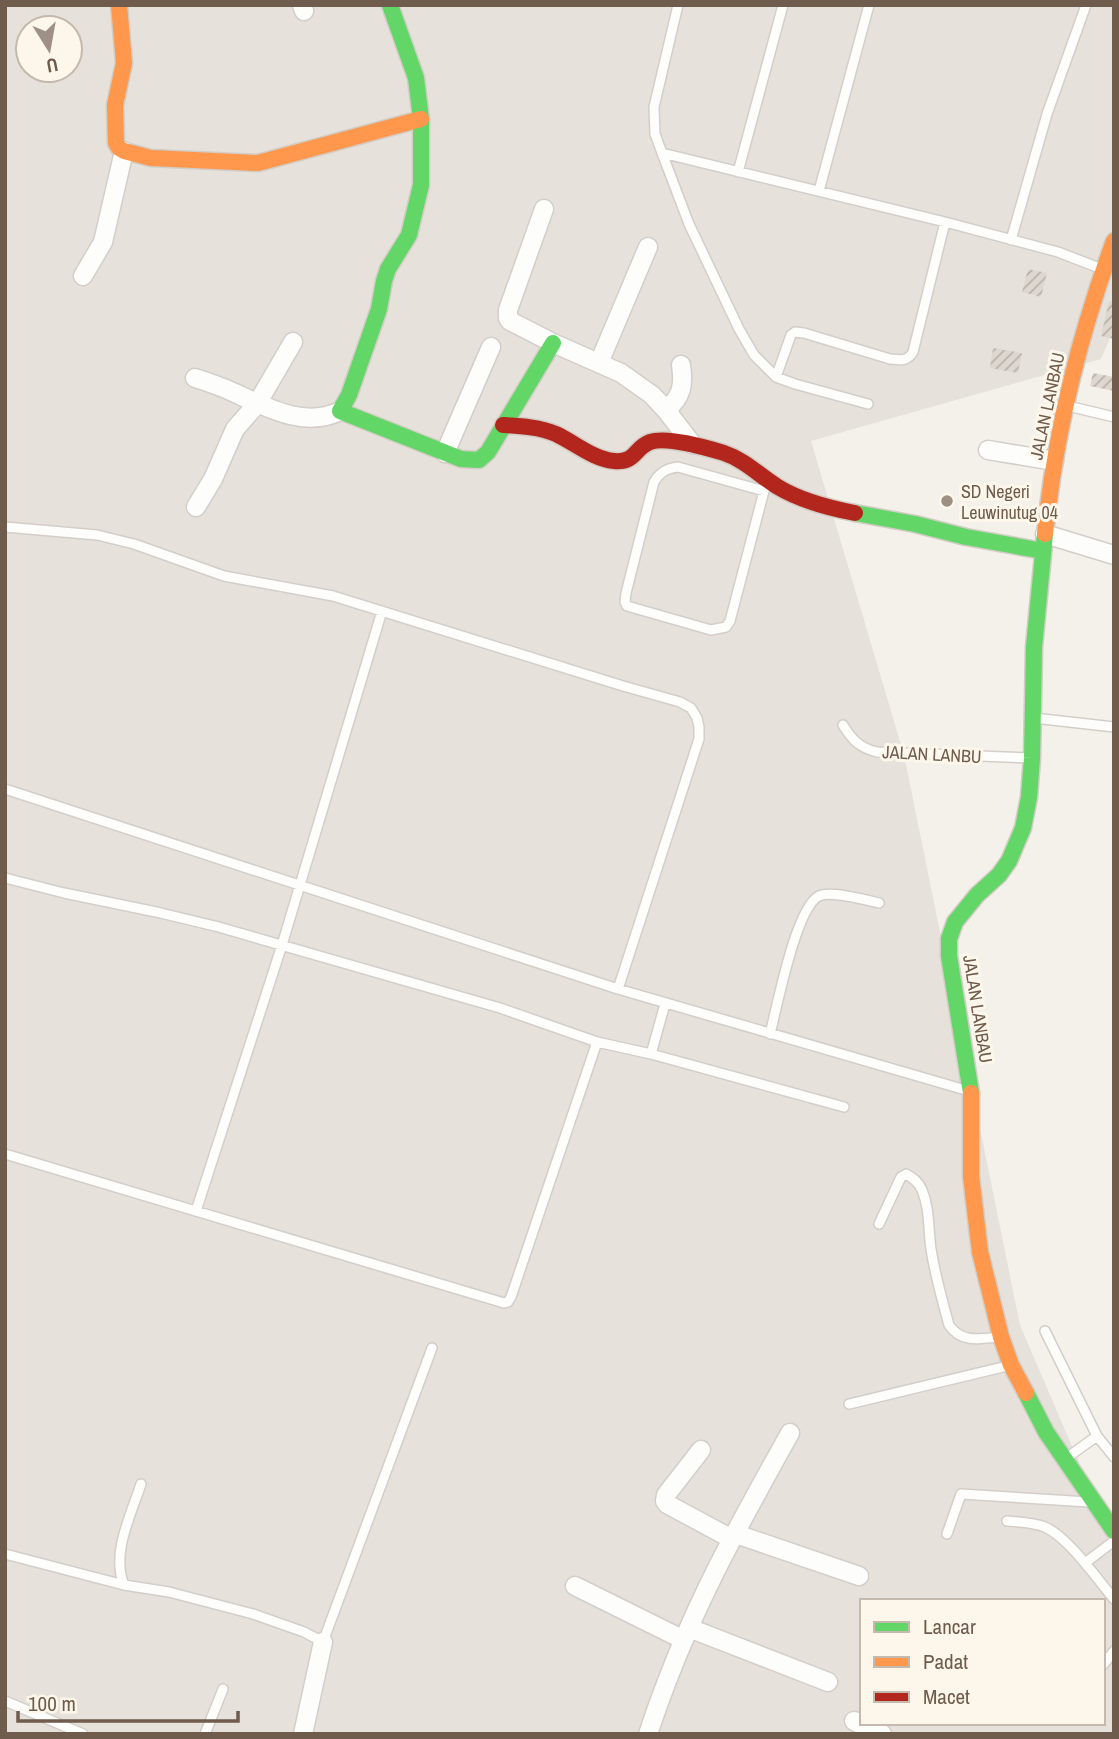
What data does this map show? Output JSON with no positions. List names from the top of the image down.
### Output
{
  "streets": {
    "street": ["JALAN LANBAU"],
    "lane": ["JALAN LANBU"]
  },
  "crossings": [
    ["JALAN LANBAU", "JALAN LANBU"]
  ],
  "places": ["SD Negeri Leuwinutug 04"],
  "legend": ["Lancar", "Padat", "Macet"],
  "scale_bar": "100 m",
  "north": "bottom"
}
